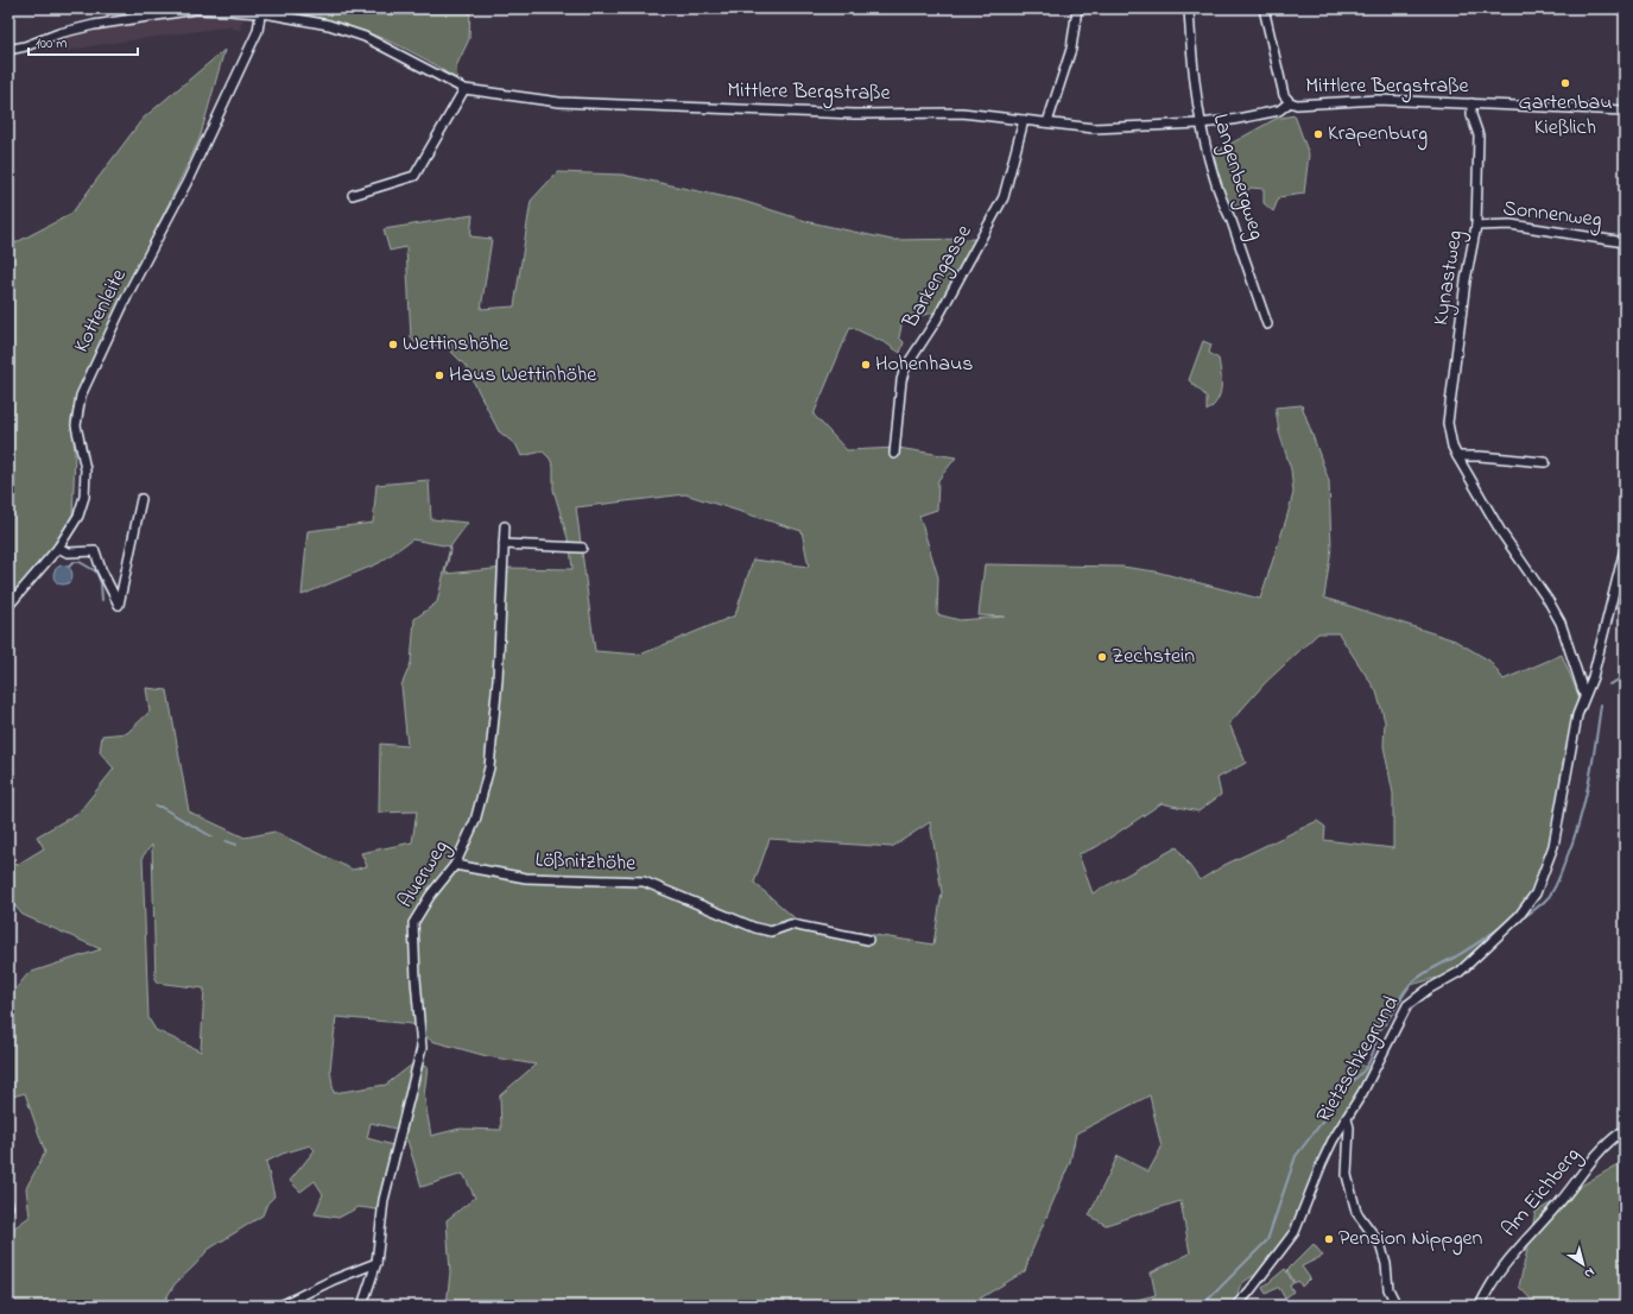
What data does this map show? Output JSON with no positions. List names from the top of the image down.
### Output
{
  "streets": {
    "street": [
      "Mittlere Bergstraße",
      "Langenbergweg",
      "Sonnenweg",
      "Barkengasse",
      "Kynastweg",
      "Kottenleite",
      "Lößnitzhöhe",
      "Auerweg",
      "Rietzschkegrund",
      "Am Eichberg"
    ]
  },
  "crossings": [
    ["Mittlere Bergstraße", "Langenbergweg"],
    ["Mittlere Bergstraße", "Barkengasse"],
    ["Mittlere Bergstraße", "Kynastweg"],
    ["Mittlere Bergstraße", "Kottenleite"],
    ["Sonnenweg", "Kynastweg"],
    ["Kynastweg", "Rietzschkegrund"],
    ["Lößnitzhöhe", "Auerweg"]
  ],
  "places": [
    "Gartenbau Kießlich",
    "Krapenburg",
    "Wettinshöhe",
    "Hohenhaus",
    "Haus Wettinhöhe",
    "Zechstein",
    "Pension Nippgen"
  ],
  "scale_bar": "100 m",
  "north": "bottom right"
}
